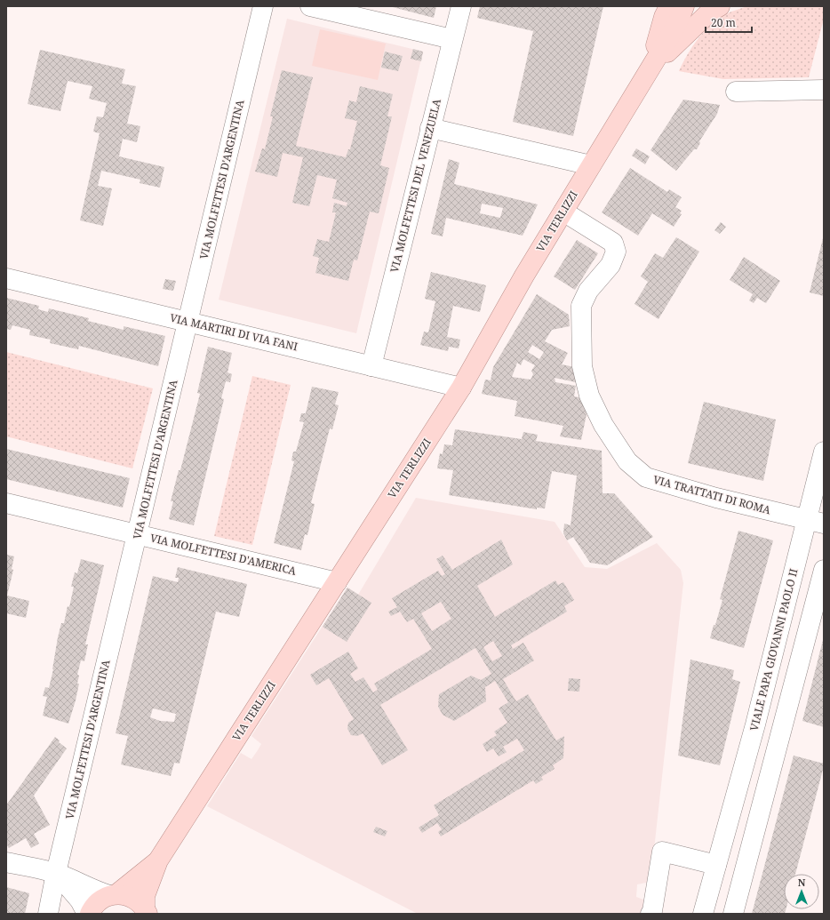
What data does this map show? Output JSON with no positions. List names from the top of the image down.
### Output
{
  "streets": {
    "main road": ["VIA TERLIZZI"],
    "street": [
      "VIA MOLFETTESI D'ARGENTINA",
      "VIA MOLFETTESI DEL VENEZUELA",
      "VIA MARTIRI DI VIA FANI",
      "VIA TRATTATI DI ROMA",
      "VIA MOLFETTESI D'AMERICA",
      "VIALE PAPA GIOVANNI PAOLO II"
    ]
  },
  "crossings": [
    ["VIA MOLFETTESI D'ARGENTINA", "VIA MARTIRI DI VIA FANI"],
    ["VIA MOLFETTESI D'ARGENTINA", "VIA MOLFETTESI D'AMERICA"],
    ["VIA MOLFETTESI DEL VENEZUELA", "VIA MARTIRI DI VIA FANI"],
    ["VIA TERLIZZI", "VIA MARTIRI DI VIA FANI"],
    ["VIA TERLIZZI", "VIA TRATTATI DI ROMA"],
    ["VIA TERLIZZI", "VIA MOLFETTESI D'AMERICA"],
    ["VIA TRATTATI DI ROMA", "VIALE PAPA GIOVANNI PAOLO II"]
  ],
  "scale_bar": "20 m",
  "north": "top"
}
